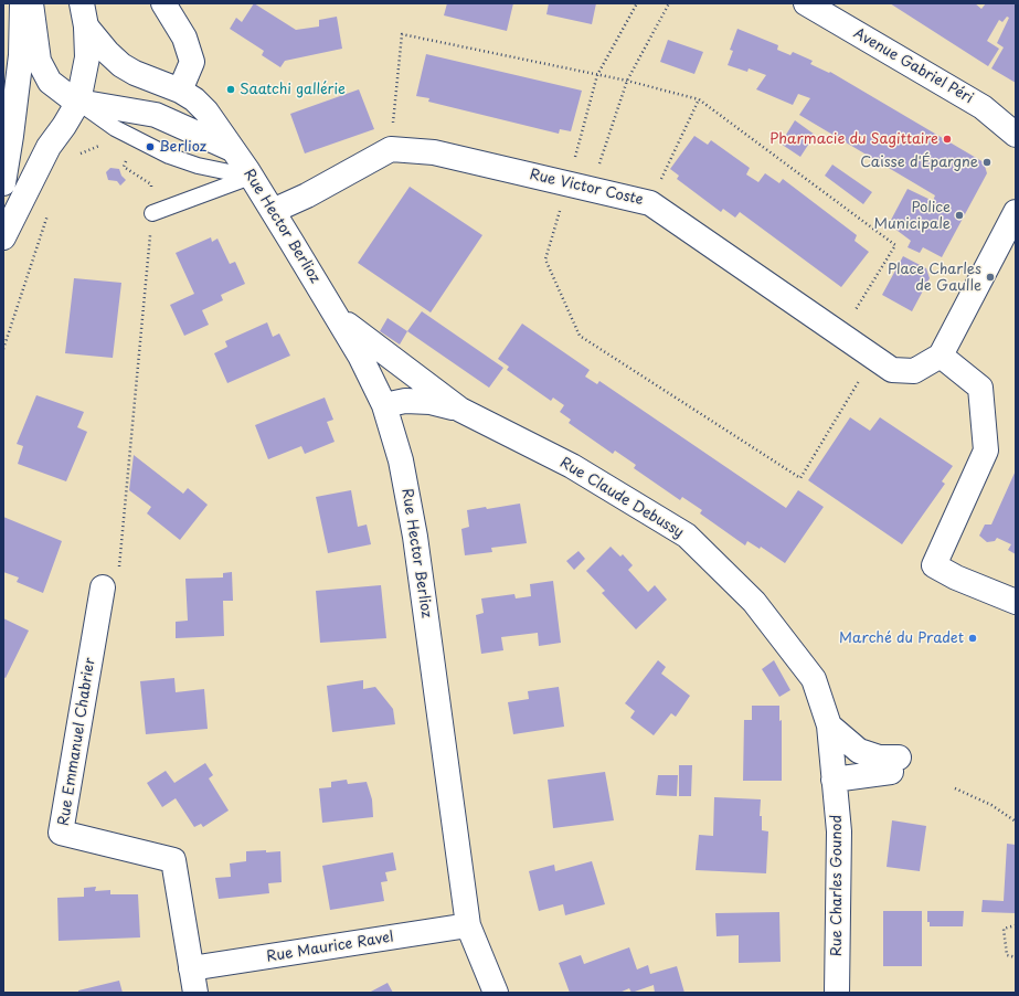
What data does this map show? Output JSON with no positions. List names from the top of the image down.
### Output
{
  "streets": {
    "street": [
      "Avenue Gabriel Péri",
      "Rue Victor Coste",
      "Rue Hector Berlioz",
      "Rue Claude Debussy",
      "Rue Emmanuel Chabrier",
      "Rue Charles Gounod",
      "Rue Maurice Ravel"
    ]
  },
  "crossings": [
    ["Rue Hector Berlioz", "Rue Claude Debussy"],
    ["Rue Hector Berlioz", "Rue Maurice Ravel"],
    ["Rue Claude Debussy", "Rue Charles Gounod"],
    ["Rue Emmanuel Chabrier", "Rue Maurice Ravel"]
  ],
  "places": [
    "Saatchi gallérie",
    "Pharmacie du Sagittaire",
    "Berlioz",
    "Caisse d'Épargne",
    "Police Municipale",
    "Place Charles de Gaulle",
    "Marché du Pradet"
  ]
}
